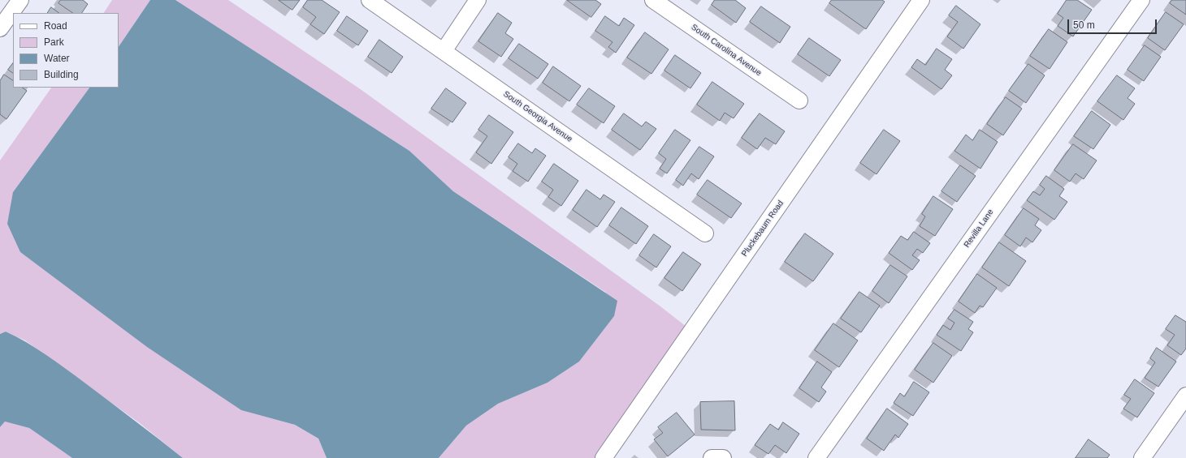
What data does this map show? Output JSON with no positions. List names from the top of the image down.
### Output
{
  "streets": {
    "street": [
      "South Carolina Avenue",
      "South Georgia Avenue",
      "Pluckebaum Road",
      "Revilla Lane"
    ]
  },
  "legend": [
    "Road",
    "Park",
    "Water",
    "Building"
  ],
  "scale_bar": "50 m"
}
